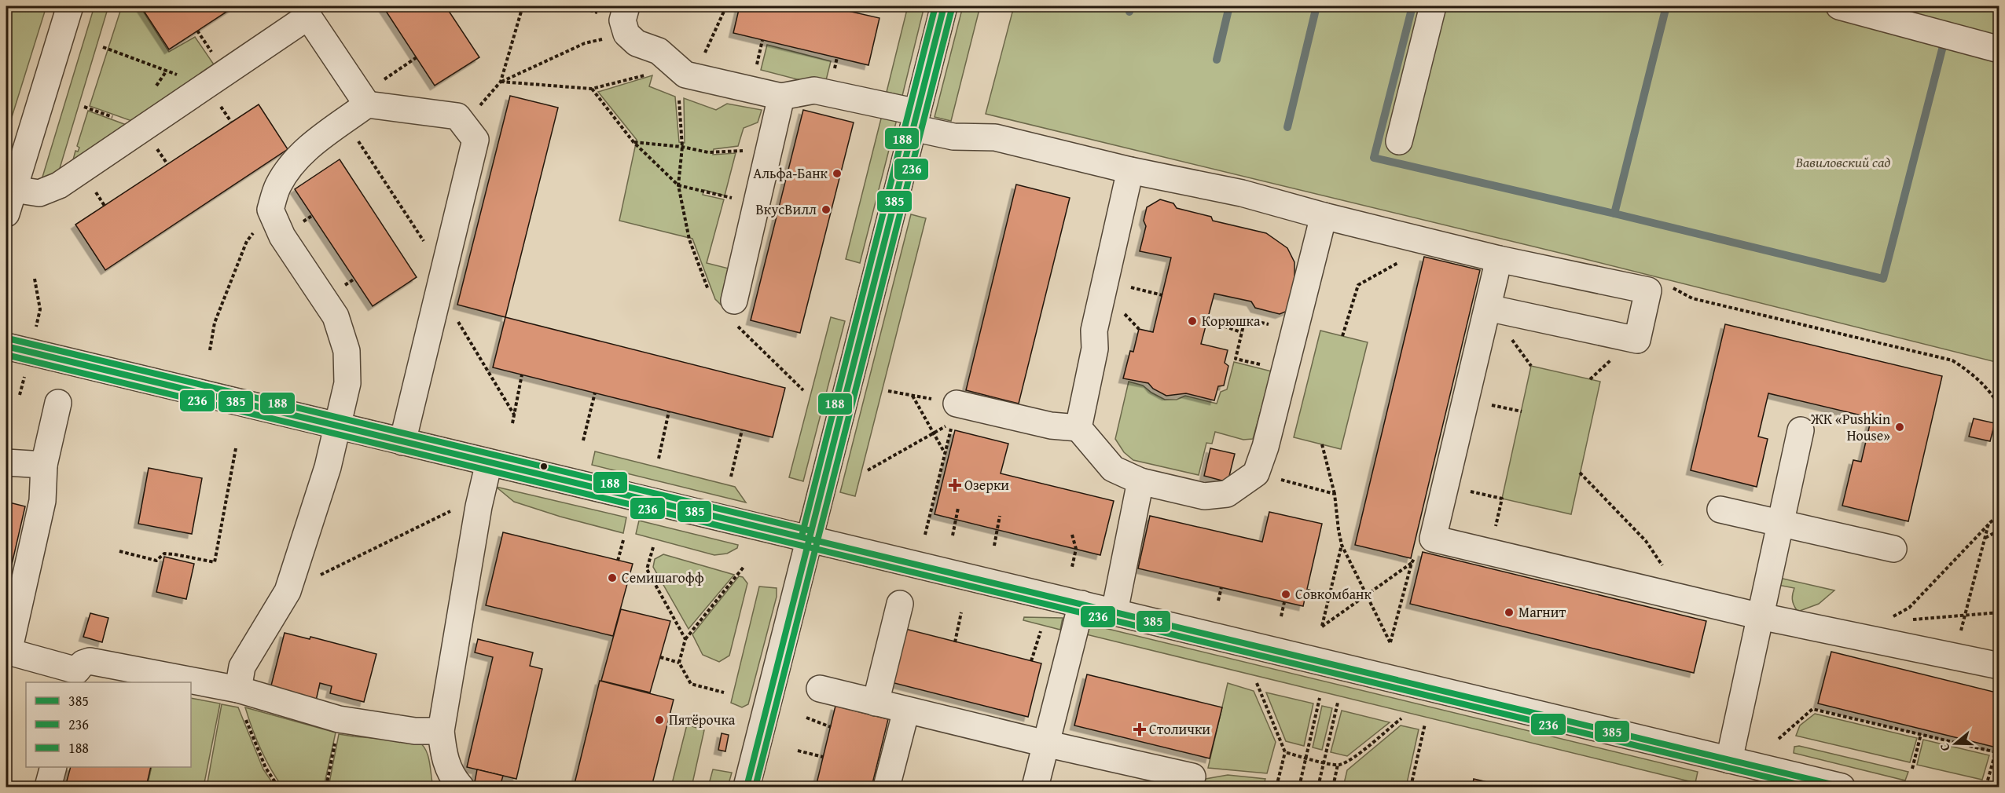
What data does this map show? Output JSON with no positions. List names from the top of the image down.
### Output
{
  "parks": ["Вавиловский сад"],
  "places": {
    "other": [
      "Альфа-Банк",
      "ВкусВилл",
      "Корюшка",
      "ЖК «Pushkin House»",
      "Семишагофф",
      "Совкомбанк",
      "Магнит",
      "Пятёрочка"
    ],
    "health": ["Озерки", "Столички"]
  },
  "lines": ["transit line 385", "transit line 188", "transit line 236"],
  "legend": ["385", "236", "188"],
  "north": "left"
}
